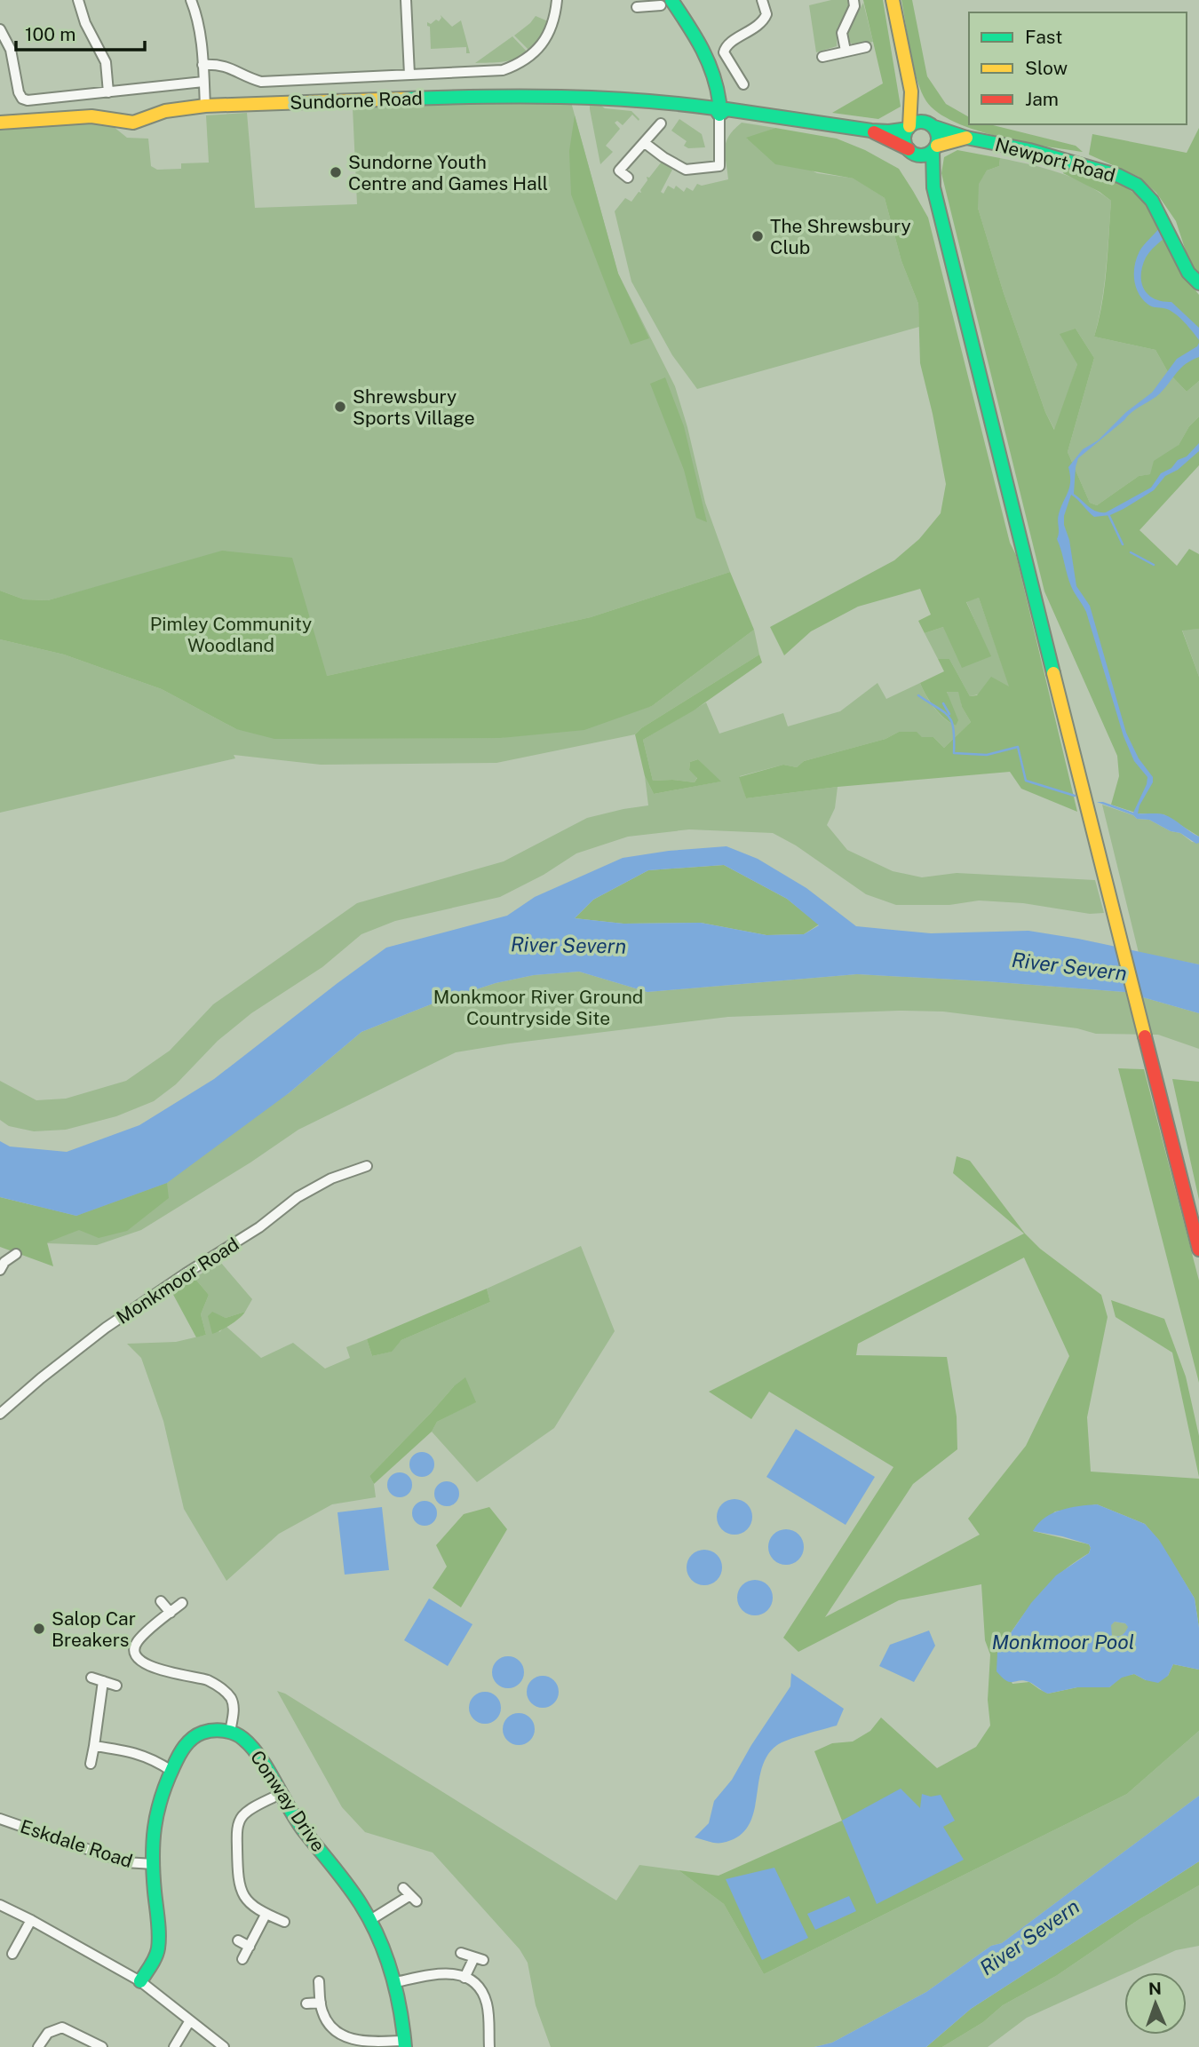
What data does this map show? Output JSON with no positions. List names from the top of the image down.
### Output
{
  "streets": {
    "main road": ["Sundorne Road", "Newport Road", "Conway Drive"],
    "street": ["Monkmoor Road", "Eskdale Road"]
  },
  "crossings": [
    ["Sundorne Road", "Newport Road"]
  ],
  "water": ["River Severn", "Monkmoor Pool"],
  "parks": ["Pimley Community Woodland", "Monkmoor River Ground Countryside Site"],
  "places": [
    "Sundorne Youth Centre and Games Hall",
    "The Shrewsbury Club",
    "Shrewsbury Sports Village",
    "Salop Car Breakers"
  ],
  "legend": ["Fast", "Slow", "Jam"],
  "scale_bar": "100 m",
  "north": "top"
}
